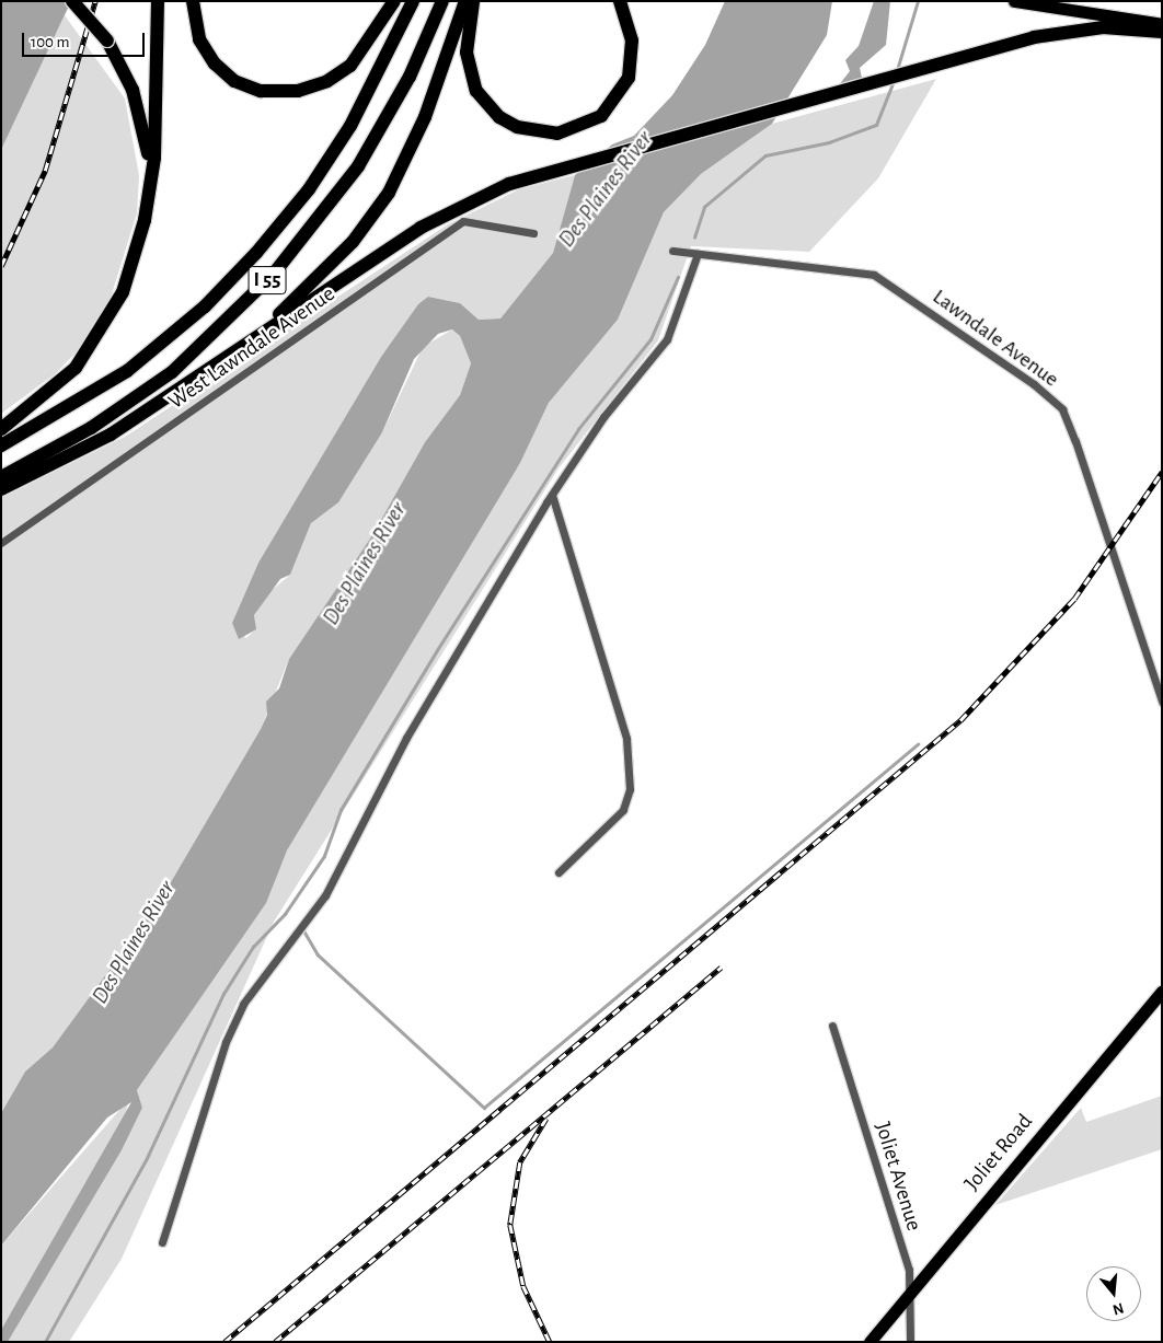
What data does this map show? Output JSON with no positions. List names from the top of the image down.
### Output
{
  "streets": {
    "highway": ["I 55"],
    "main road": ["Joliet Road"],
    "street": ["Lawndale Avenue", "West Lawndale Avenue", "Joliet Avenue"]
  },
  "crossings": [
    ["Joliet Road", "Joliet Avenue"]
  ],
  "water": ["Des Plaines River"],
  "scale_bar": "100 m",
  "north": "bottom"
}
